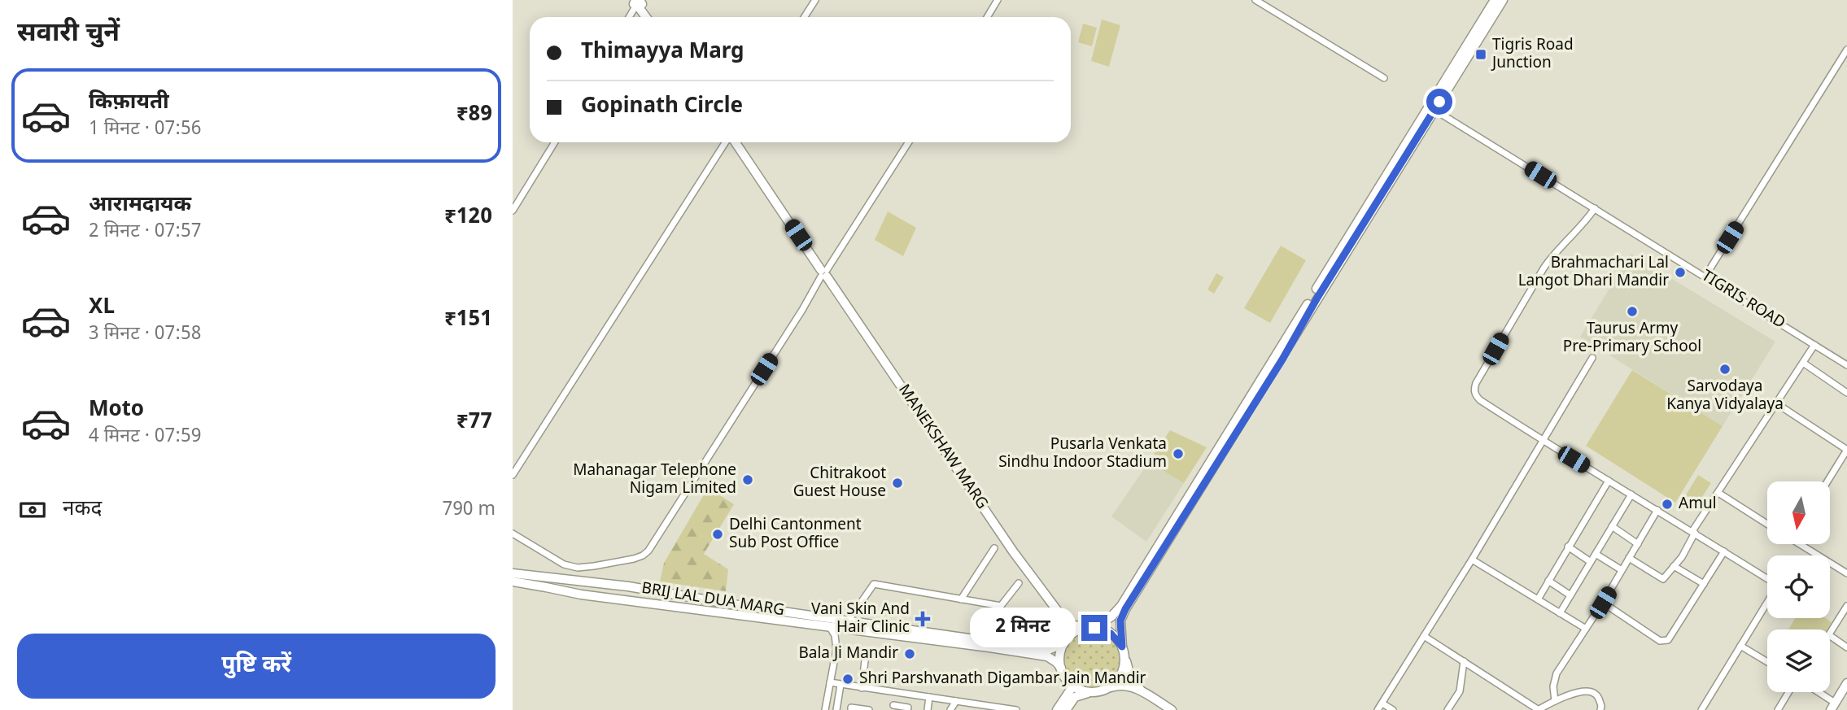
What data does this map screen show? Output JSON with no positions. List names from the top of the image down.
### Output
{
  "streets": {
    "street": ["TIGRIS ROAD", "MANEKSHAW MARG", "BRIJ LAL DUA MARG"]
  },
  "places": {
    "transit": ["Tigris Road Junction"],
    "other": [
      "Brahmachari Lal Langot Dhari Mandir",
      "Taurus Army Pre-Primary School",
      "Sarvodaya Kanya Vidyalaya",
      "Pusarla Venkata Sindhu Indoor Stadium",
      "Mahanagar Telephone Nigam Limited",
      "Chitrakoot Guest House",
      "Amul",
      "Delhi Cantonment Sub Post Office",
      "Bala Ji Mandir",
      "Shri Parshvanath Digambar Jain Mandir"
    ],
    "health": ["Vani Skin And Hair Clinic"]
  },
  "north": "bottom",
  "page": {
    "heading": "सवारी चुनें",
    "banner": ["Thimayya Marg", "Gopinath Circle"],
    "list": [
      {
        "name": "किफ़ायती",
        "note": "1 मिनट · 07:56",
        "value": "₹89"
      },
      {
        "name": "आरामदायक",
        "note": "2 मिनट · 07:57",
        "value": "₹120"
      },
      {
        "name": "XL",
        "note": "3 मिनट · 07:58",
        "value": "₹151"
      },
      {
        "name": "Moto",
        "note": "4 मिनट · 07:59",
        "value": "₹77"
      }
    ],
    "pay": ["नकद", "790 m"],
    "bubble": "2 मिनट",
    "buttons": "पुष्टि करें"
  }
}
